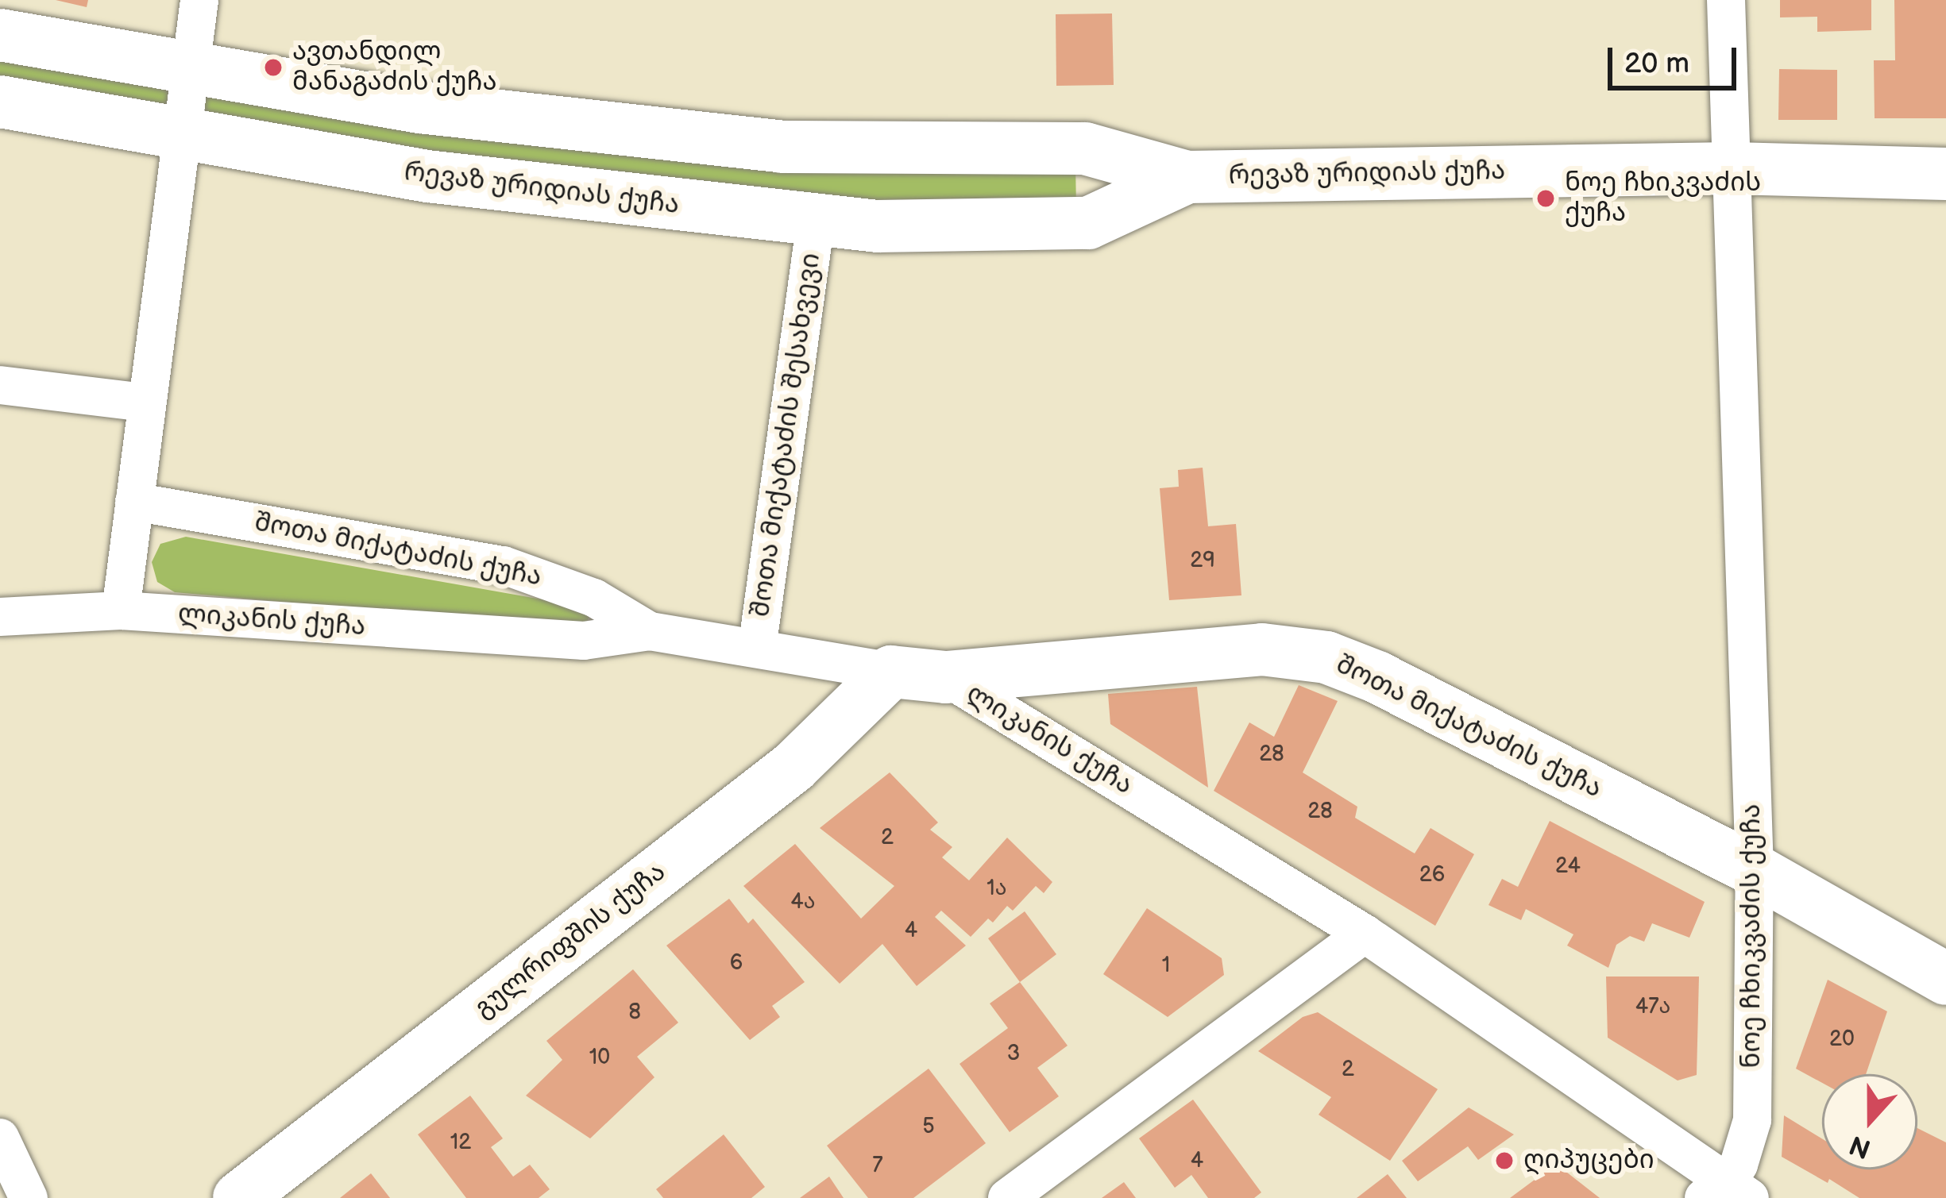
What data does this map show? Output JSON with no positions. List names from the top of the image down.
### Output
{
  "streets": {
    "street": [
      "რევაზ ურიდიას ქუჩა",
      "შოთა მიქატაძის შესახვევი",
      "შოთა მიქატაძის ქუჩა",
      "ლიკანის ქუჩა",
      "ნოე ჩხიკვაძის ქუჩა",
      "გულრიფშის ქუჩა"
    ]
  },
  "crossings": [
    ["რევაზ ურიდიას ქუჩა", "შოთა მიქატაძის შესახვევი"],
    ["რევაზ ურიდიას ქუჩა", "ნოე ჩხიკვაძის ქუჩა"],
    ["შოთა მიქატაძის შესახვევი", "ლიკანის ქუჩა"],
    ["შოთა მიქატაძის ქუჩა", "ლიკანის ქუჩა"],
    ["შოთა მიქატაძის ქუჩა", "ნოე ჩხიკვაძის ქუჩა"],
    ["ლიკანის ქუჩა", "ნოე ჩხიკვაძის ქუჩა"],
    ["ლიკანის ქუჩა", "გულრიფშის ქუჩა"]
  ],
  "places": ["ავთანდილ მანაგაძის ქუჩა", "ნოე ჩხიკვაძის ქუჩა", "ღიპუცები"],
  "house_numbers": [
    "29",
    "28",
    "28",
    "2",
    "24",
    "26",
    "1ა",
    "4ა",
    "4",
    "6",
    "1",
    "47ა",
    "8",
    "20",
    "3",
    "10",
    "2",
    "5",
    "12",
    "4",
    "7"
  ],
  "scale_bar": "20 m",
  "north": "bottom"
}
